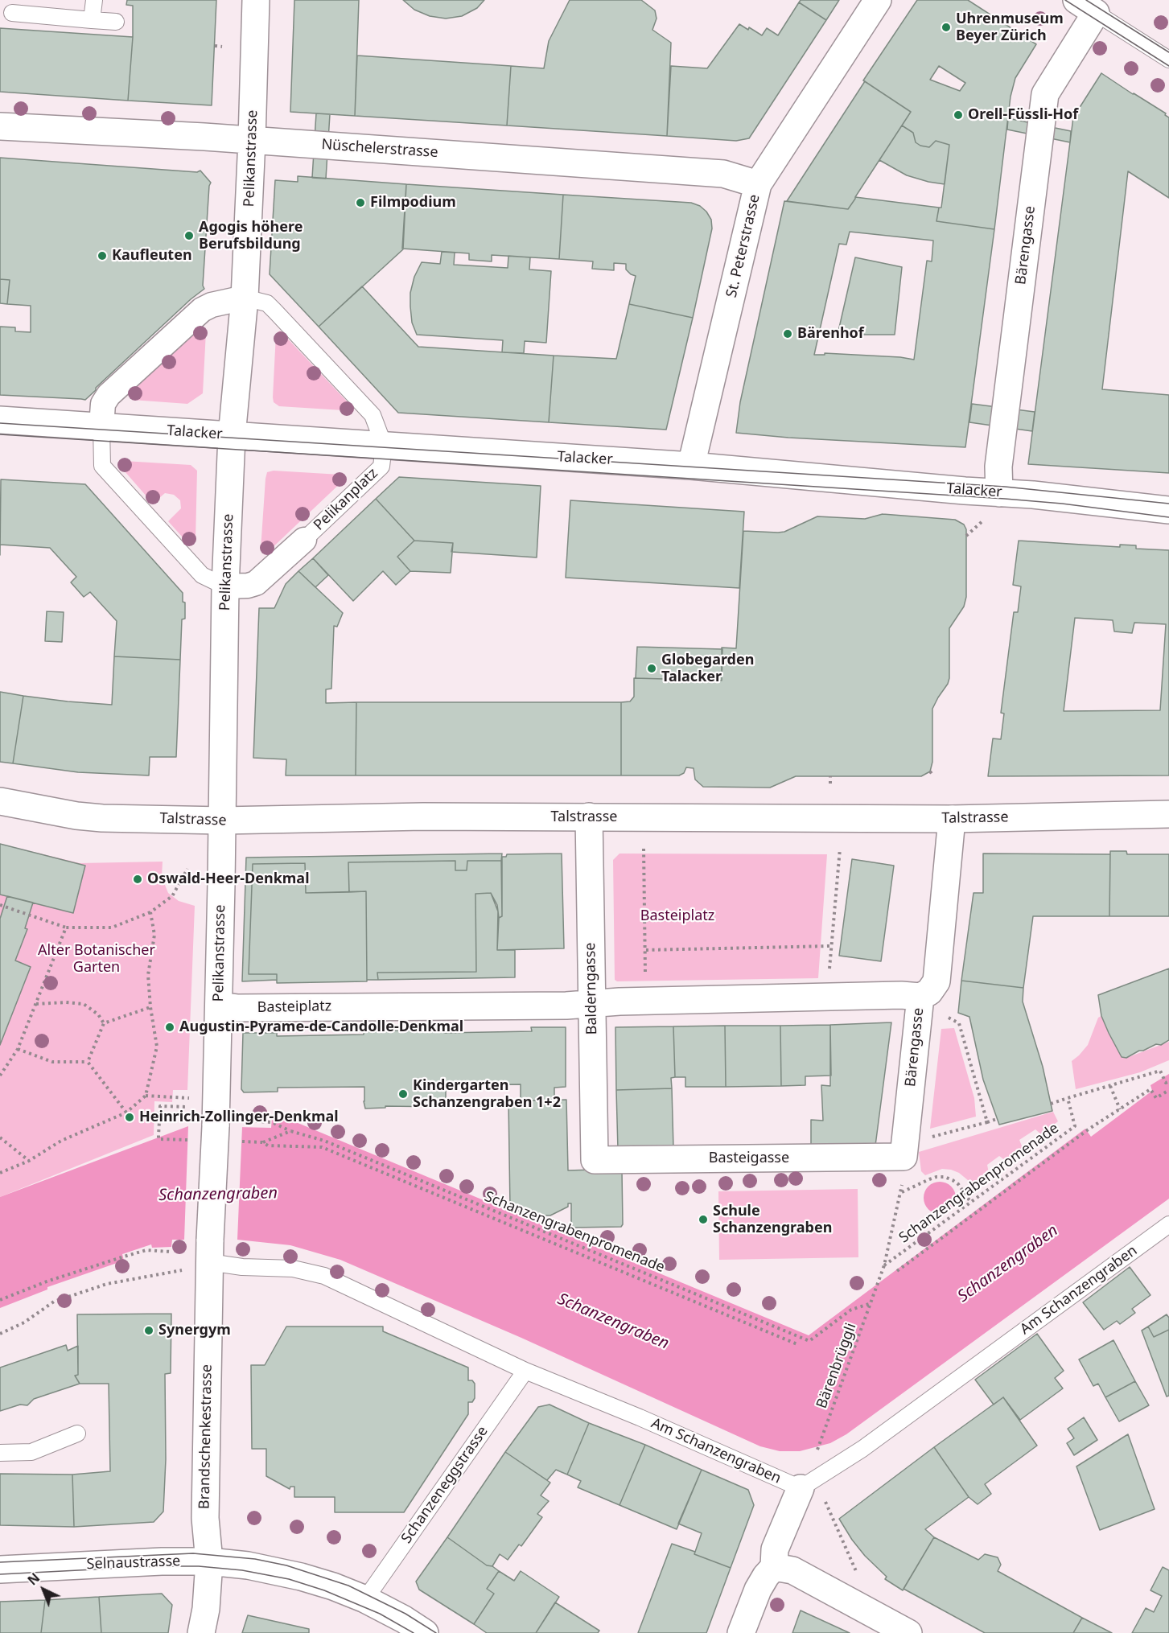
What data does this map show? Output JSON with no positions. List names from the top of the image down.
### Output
{
  "streets": {
    "street": [
      "Nüschelerstrasse",
      "Pelikanstrasse",
      "Bärengasse",
      "St. Peterstrasse",
      "Talacker",
      "Pelikanplatz",
      "Talstrasse",
      "Balderngasse",
      "Basteiplatz",
      "Basteigasse",
      "Brandschenkestrasse",
      "Selnaustrasse"
    ],
    "lane": ["Am Schanzengraben", "Schanzeneggstrasse"],
    "path": ["Schanzengrabenpromenade", "Bärenbrüggli"]
  },
  "crossings": [
    ["Nüschelerstrasse", "Pelikanstrasse"],
    ["Nüschelerstrasse", "St. Peterstrasse"],
    ["Pelikanstrasse", "Talacker"],
    ["Pelikanstrasse", "Pelikanplatz"],
    ["Pelikanstrasse", "Talstrasse"],
    ["Pelikanstrasse", "Basteiplatz"],
    ["Pelikanstrasse", "Am Schanzengraben"],
    ["Pelikanstrasse", "Brandschenkestrasse"],
    ["Bärengasse", "Talacker"],
    ["Bärengasse", "Talstrasse"],
    ["Bärengasse", "Basteiplatz"],
    ["Bärengasse", "Basteigasse"],
    ["St. Peterstrasse", "Talacker"],
    ["Talacker", "Pelikanplatz"],
    ["Talstrasse", "Balderngasse"],
    ["Balderngasse", "Basteiplatz"],
    ["Balderngasse", "Basteigasse"],
    ["Schanzengrabenpromenade", "Bärenbrüggli"],
    ["Am Schanzengraben", "Brandschenkestrasse"],
    ["Am Schanzengraben", "Schanzeneggstrasse"],
    ["Brandschenkestrasse", "Selnaustrasse"],
    ["Schanzeneggstrasse", "Selnaustrasse"]
  ],
  "water": ["Schanzengraben"],
  "parks": ["Basteiplatz", "Alter Botanischer Garten"],
  "places": [
    "Uhrenmuseum Beyer Zürich",
    "Orell-Füssli-Hof",
    "Filmpodium",
    "Agogis höhere Berufsbildung",
    "Kaufleuten",
    "Bärenhof",
    "Globegarden Talacker",
    "Oswald-Heer-Denkmal",
    "Augustin-Pyrame-de-Candolle-Denkmal",
    "Kindergarten Schanzengraben 1+2",
    "Heinrich-Zollinger-Denkmal",
    "Schule Schanzengraben",
    "Synergym"
  ],
  "north": "top left"
}
